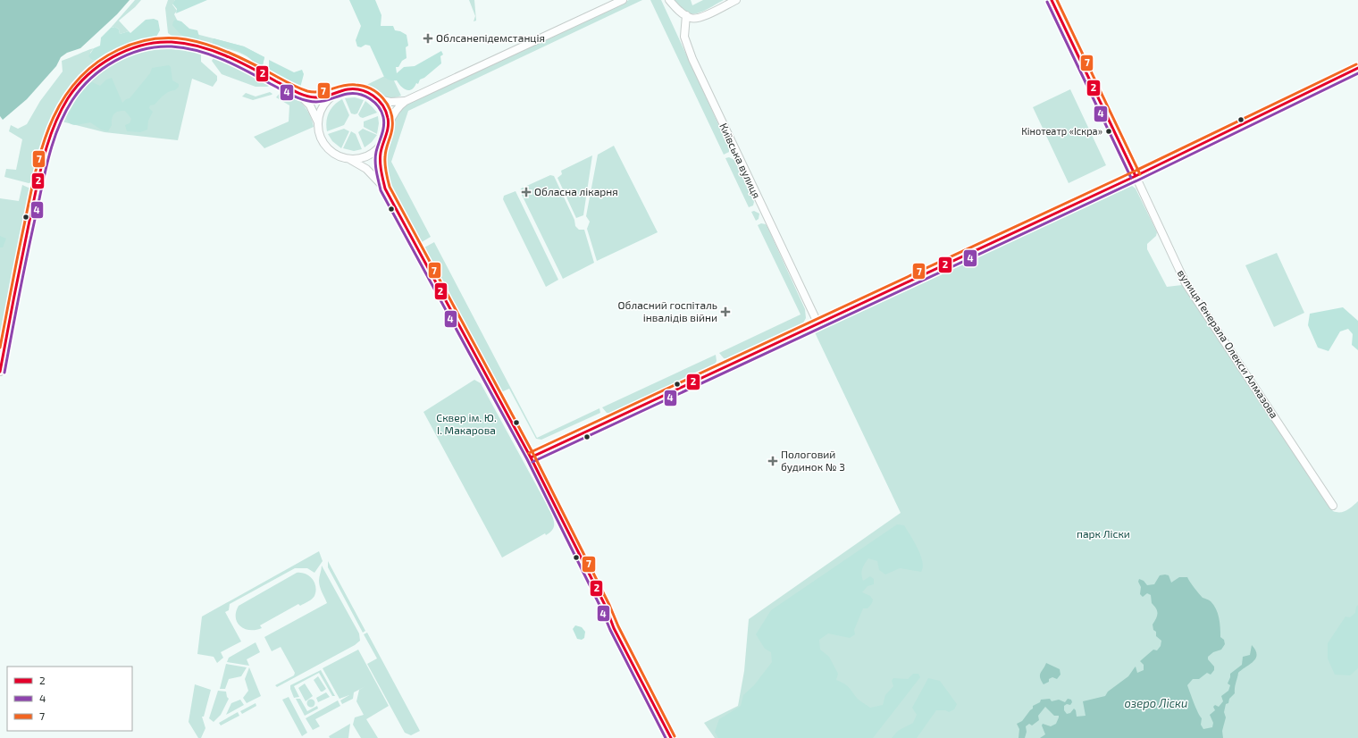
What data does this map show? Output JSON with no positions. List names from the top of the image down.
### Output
{
  "streets": {
    "main road": ["вулиця Генерала Олекси Алмазова"],
    "street": ["Київська вулиця"]
  },
  "water": ["озеро Ліски"],
  "parks": ["Сквер ім. Ю. І. Макарова", "парк Ліски"],
  "places": {
    "health": [
      "Облсанепідемстанція",
      "Обласна лікарня",
      "Обласний госпіталь інвалідів війни",
      "Пологовий будинок № 3"
    ],
    "other": ["Кінотеатр «Іскра»"]
  },
  "lines": ["transit line 2", "transit line 7", "transit line 4"],
  "legend": ["2", "4", "7"]
}
